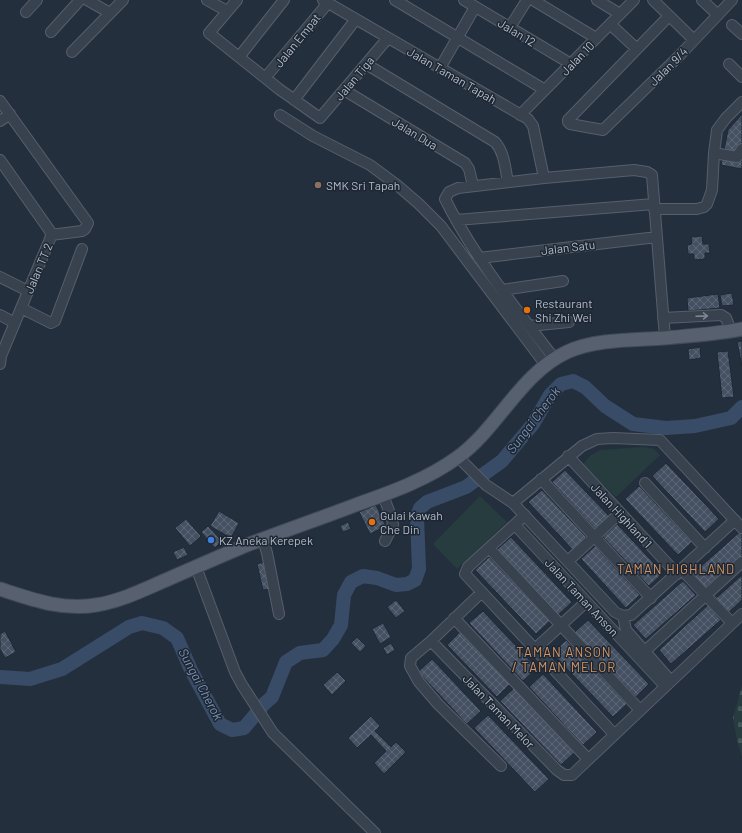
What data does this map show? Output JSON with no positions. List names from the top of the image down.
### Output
{
  "streets": {
    "street": [
      "Jalan 12",
      "Jalan Empat",
      "Jalan 10",
      "Jalan 9/4",
      "Jalan Taman Tapah",
      "Jalan Tiga",
      "Jalan Dua",
      "Jalan Satu",
      "Jalan TT 2",
      "Jalan Highland 1",
      "Jalan Taman Anson",
      "Jalan Taman Melor"
    ]
  },
  "crossings": [
    ["Jalan 12", "Jalan 10"],
    ["Jalan Empat", "Jalan Taman Tapah"],
    ["Jalan 10", "Jalan Taman Tapah"],
    ["Jalan Taman Tapah", "Jalan Tiga"],
    ["Jalan Tiga", "Jalan Dua"]
  ],
  "districts": ["TAMAN HIGHLAND", "TAMAN ANSON / TAMAN MELOR"],
  "water": ["Sungai Cherok"],
  "places": [
    "SMK Sri Tapah",
    "Restaurant Shi Zhi Wei",
    "Gulai Kawah Che Din",
    "KZ Aneka Kerepek"
  ]
}
